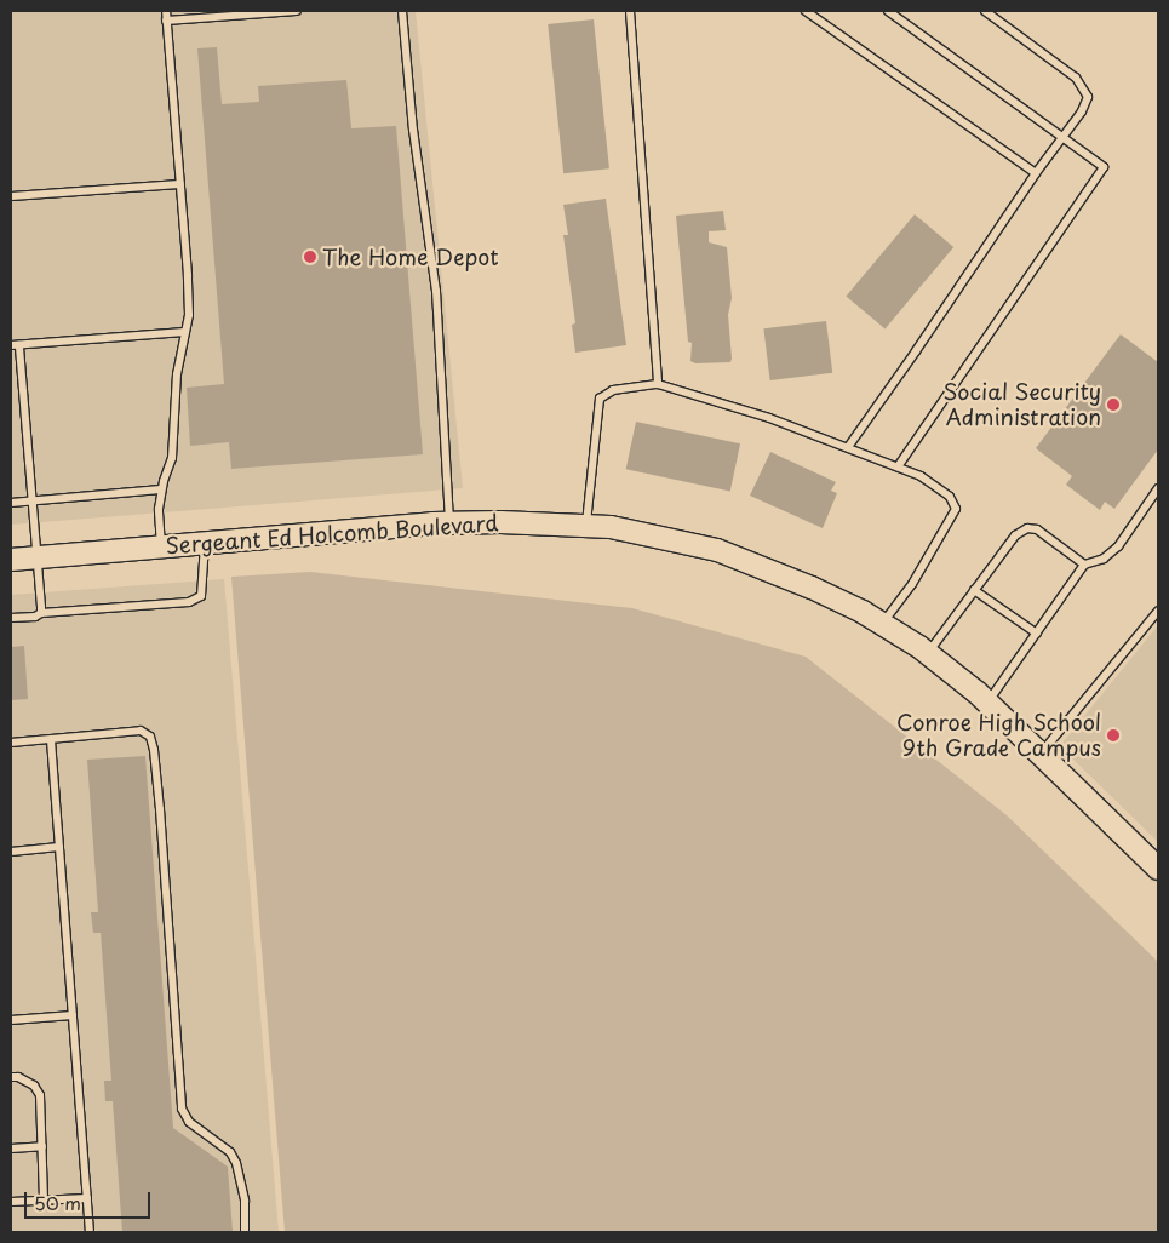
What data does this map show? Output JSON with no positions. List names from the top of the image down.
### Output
{
  "streets": {
    "street": ["Sergeant Ed Holcomb Boulevard"]
  },
  "places": ["The Home Depot", "Social Security Administration", "Conroe High School 9th Grade Campus"],
  "scale_bar": "50 m"
}
